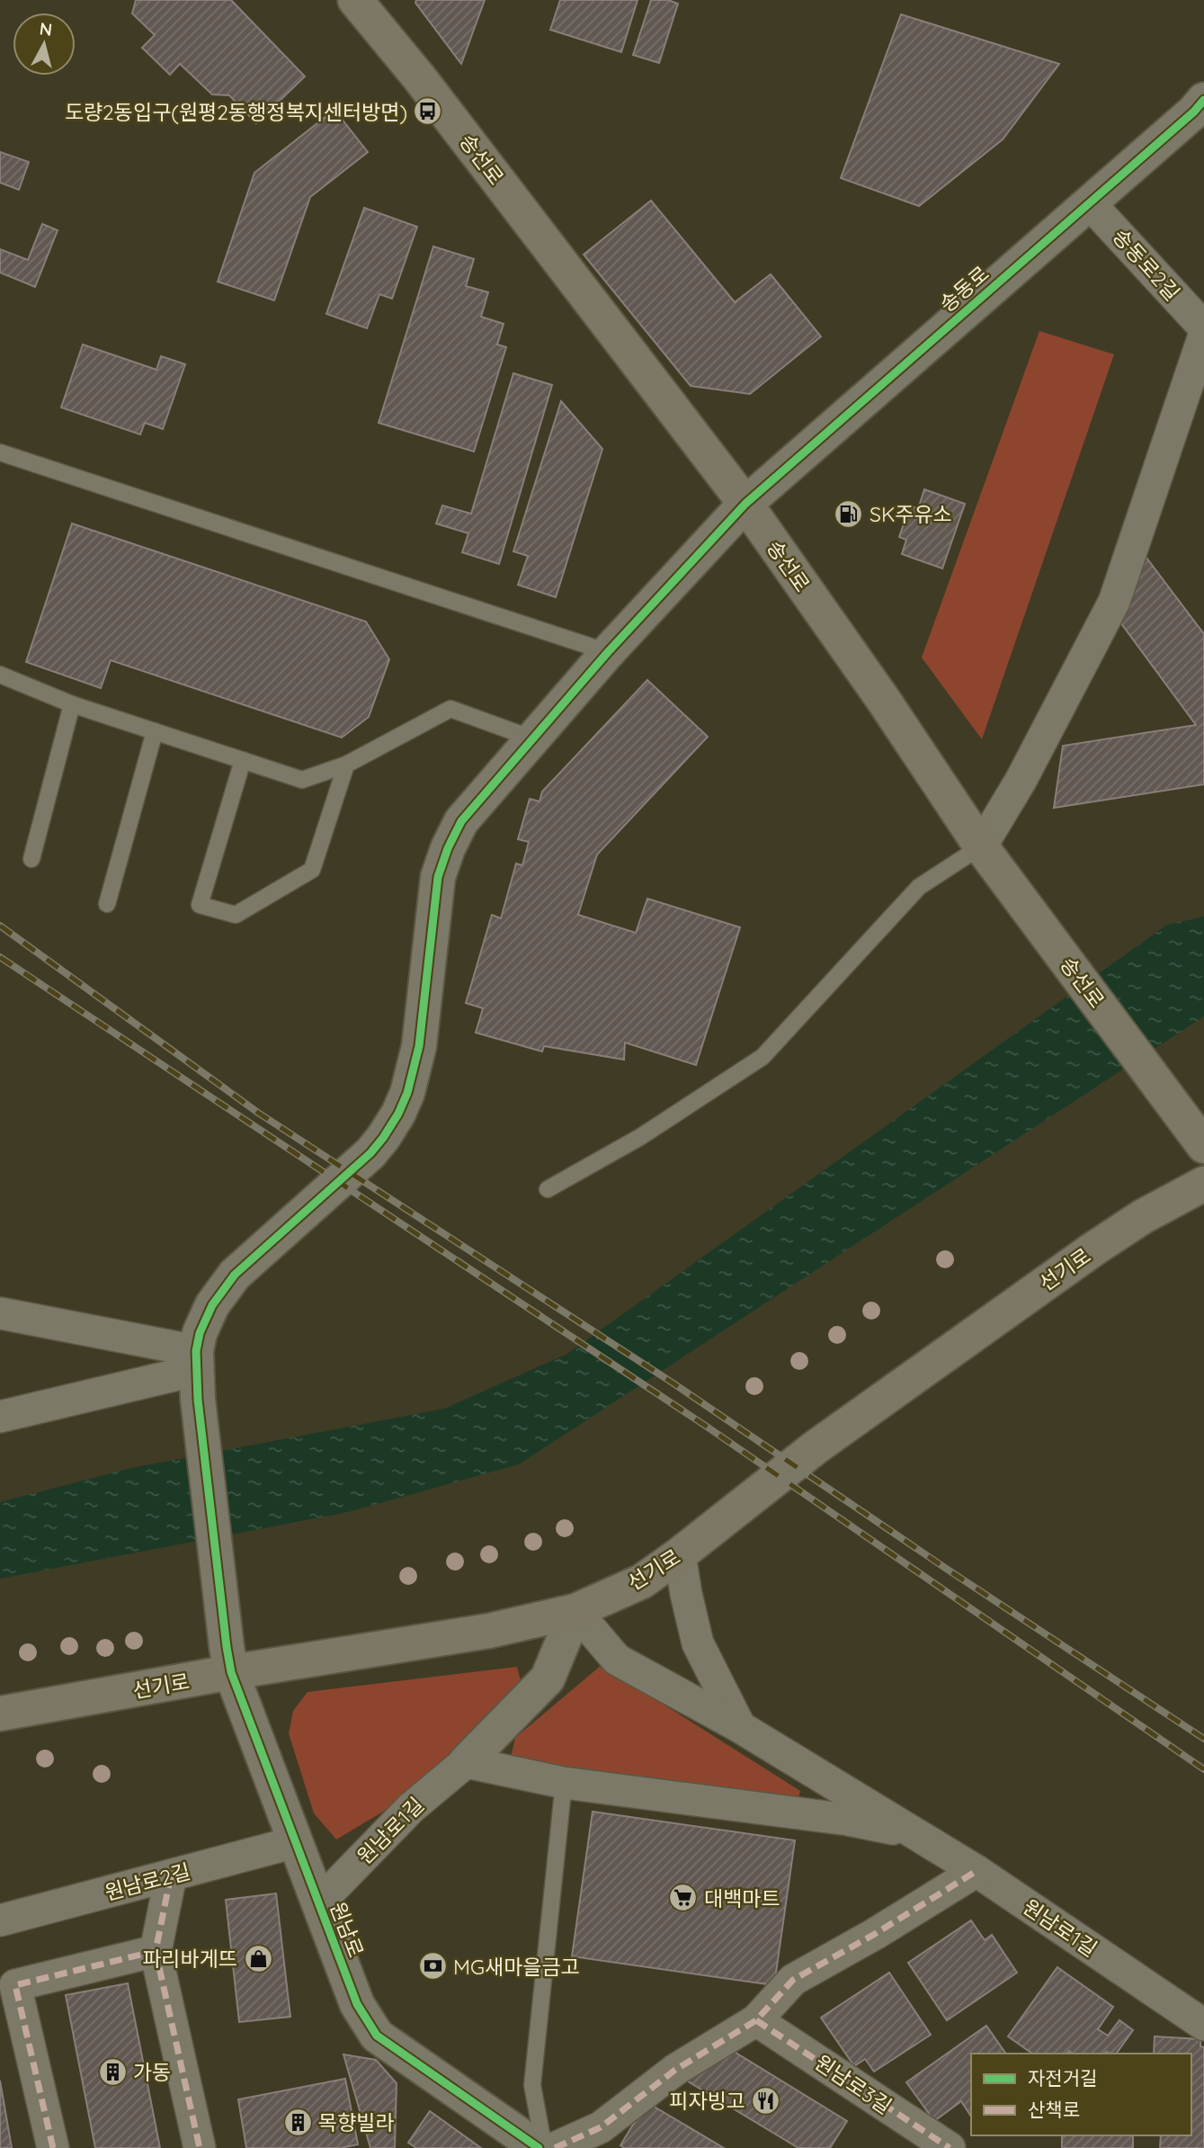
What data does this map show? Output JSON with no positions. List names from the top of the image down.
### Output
{
  "streets": {
    "main road": ["송선로", "선기로"],
    "street": [
      "송동로2길",
      "송동로",
      "원남로1길",
      "원남로2길",
      "원남로",
      "원남로3길"
    ]
  },
  "crossings": [
    ["송선로", "송동로"],
    ["송동로2길", "송동로"],
    ["송동로", "원남로"],
    ["선기로", "원남로1길"],
    ["선기로", "원남로"],
    ["원남로1길", "원남로"],
    ["원남로2길", "원남로"]
  ],
  "places": {
    "bus stop": ["도량2동입구(원평2동행정복지센터방면)"],
    "fuel station": ["SK주유소"],
    "supermarket": ["대백마트"],
    "shop": ["파리바게뜨"],
    "bank": ["MG새마을금고"],
    "building": ["가동", "목향빌라"],
    "restaurant": ["피자빙고"]
  },
  "legend": ["자전거길", "산책로"],
  "north": "top"
}
